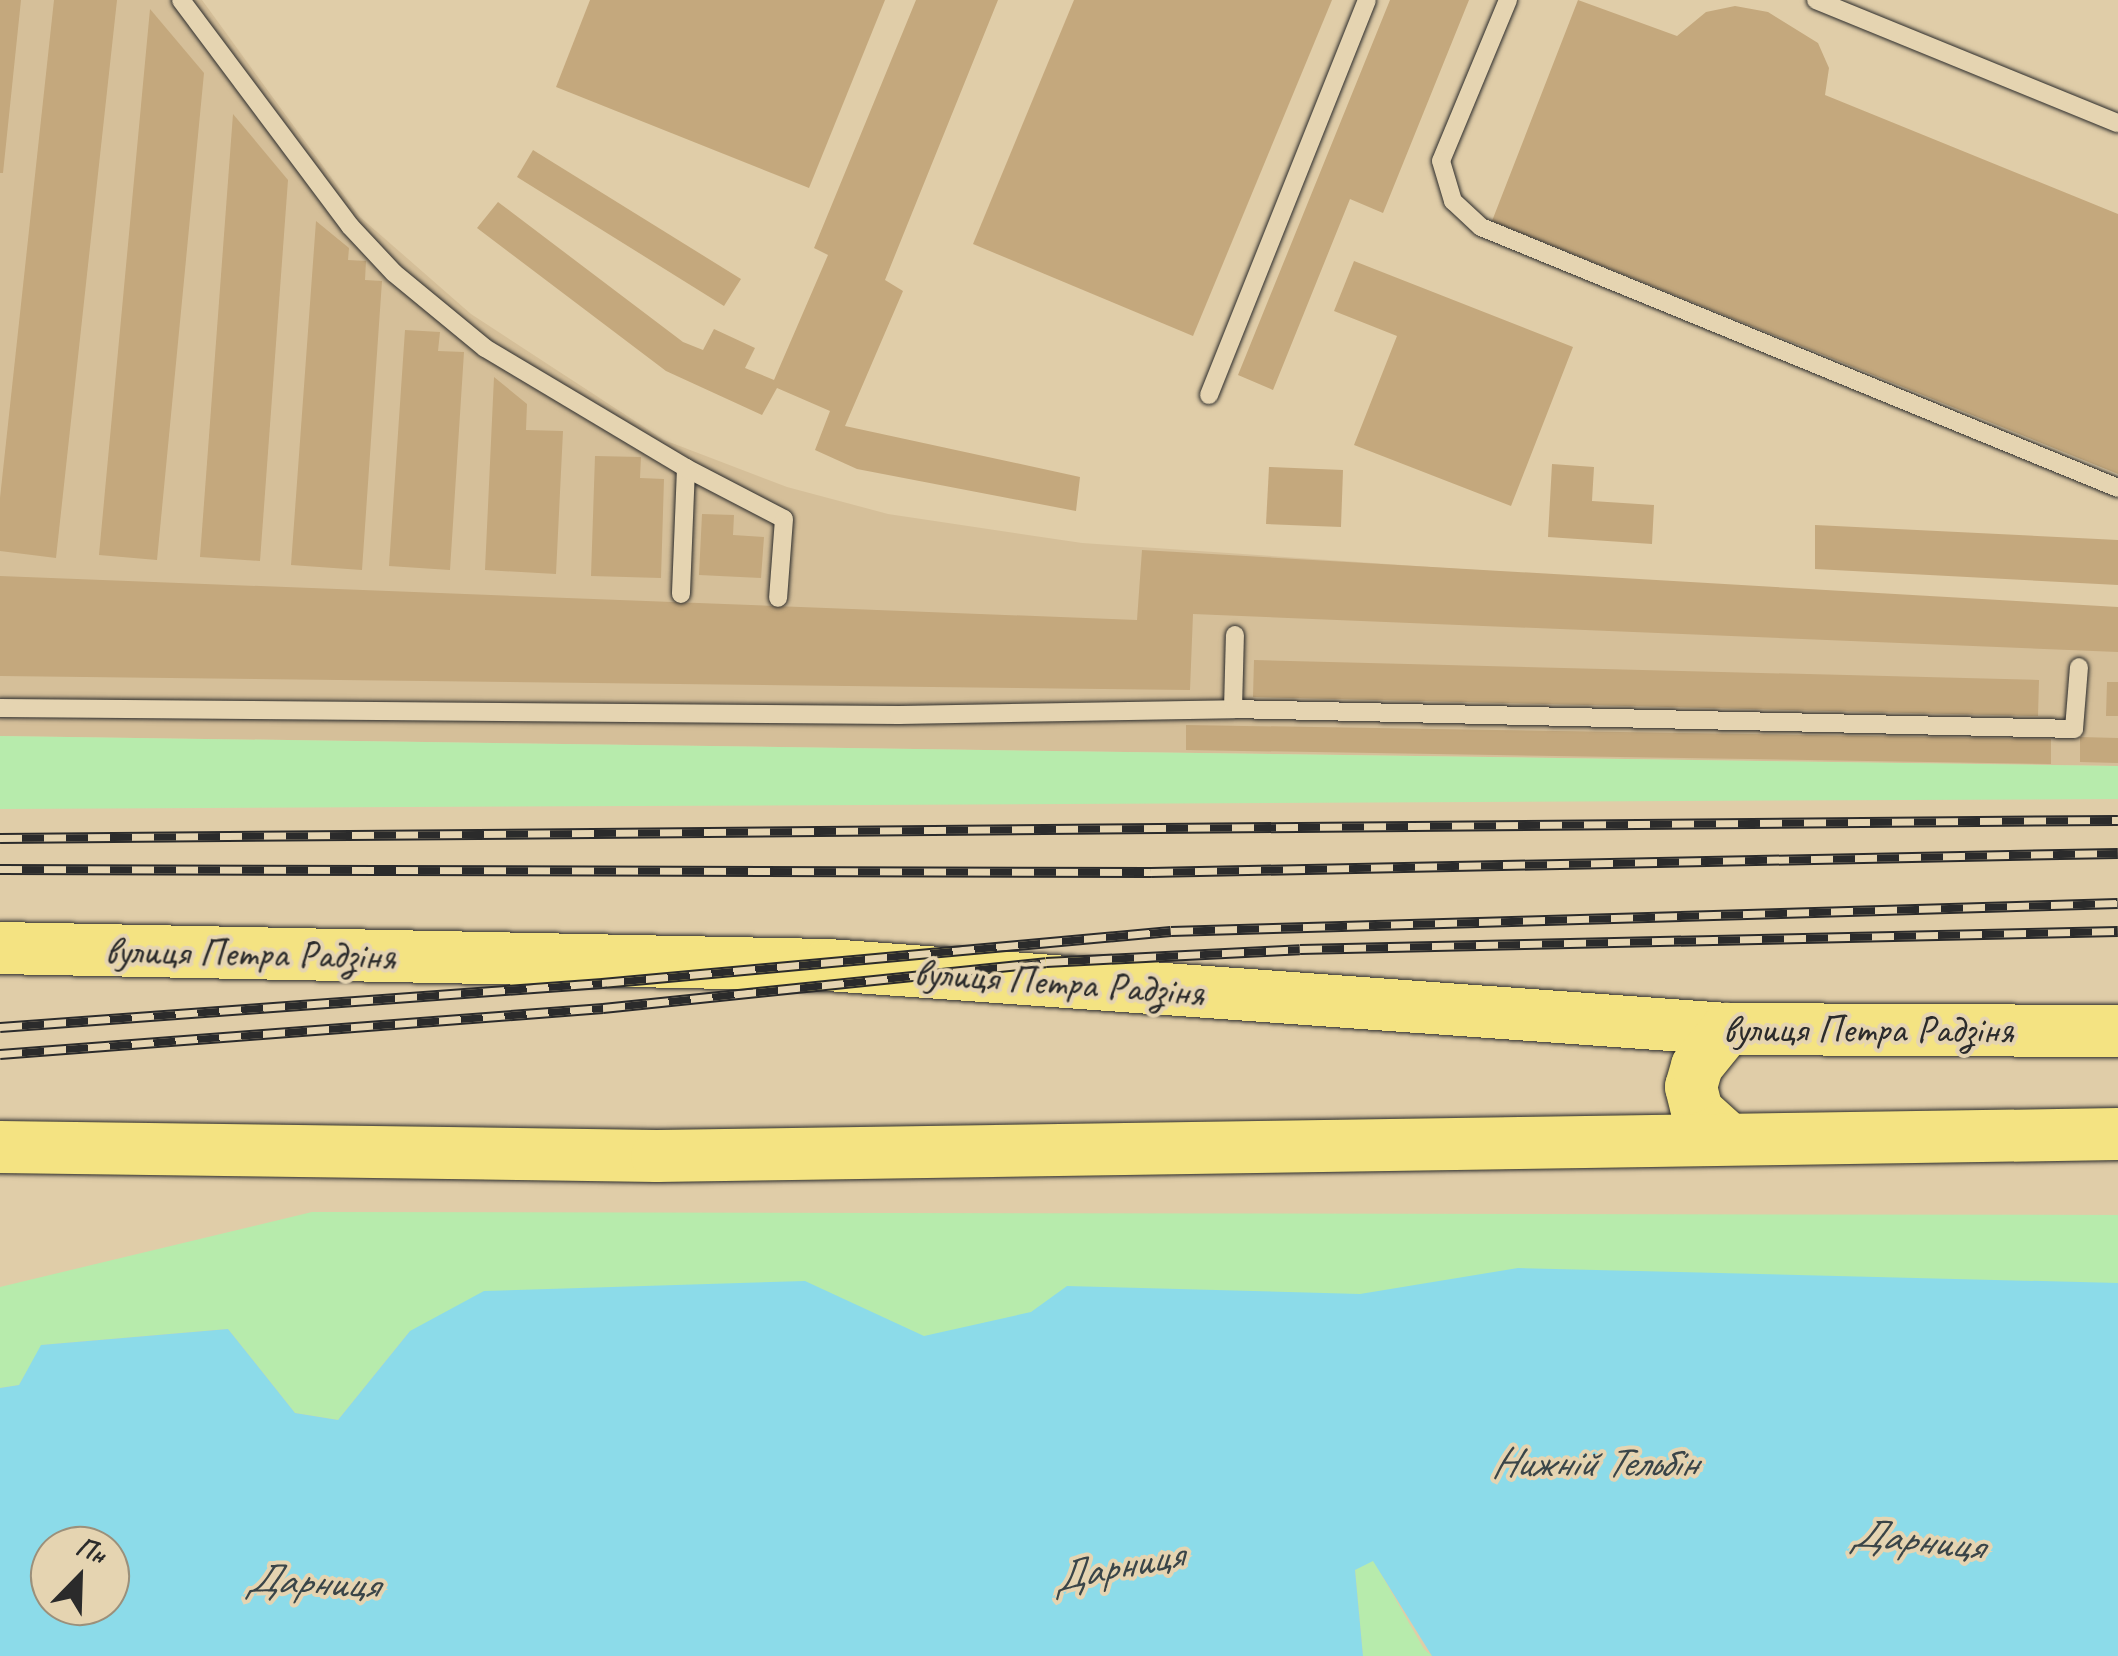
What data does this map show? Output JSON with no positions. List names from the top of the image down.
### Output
{
  "streets": {
    "main road": ["вулиця Петра Радзіня"]
  },
  "water": ["Нижній Тельбін", "Дарниця"],
  "north": "top right"
}
